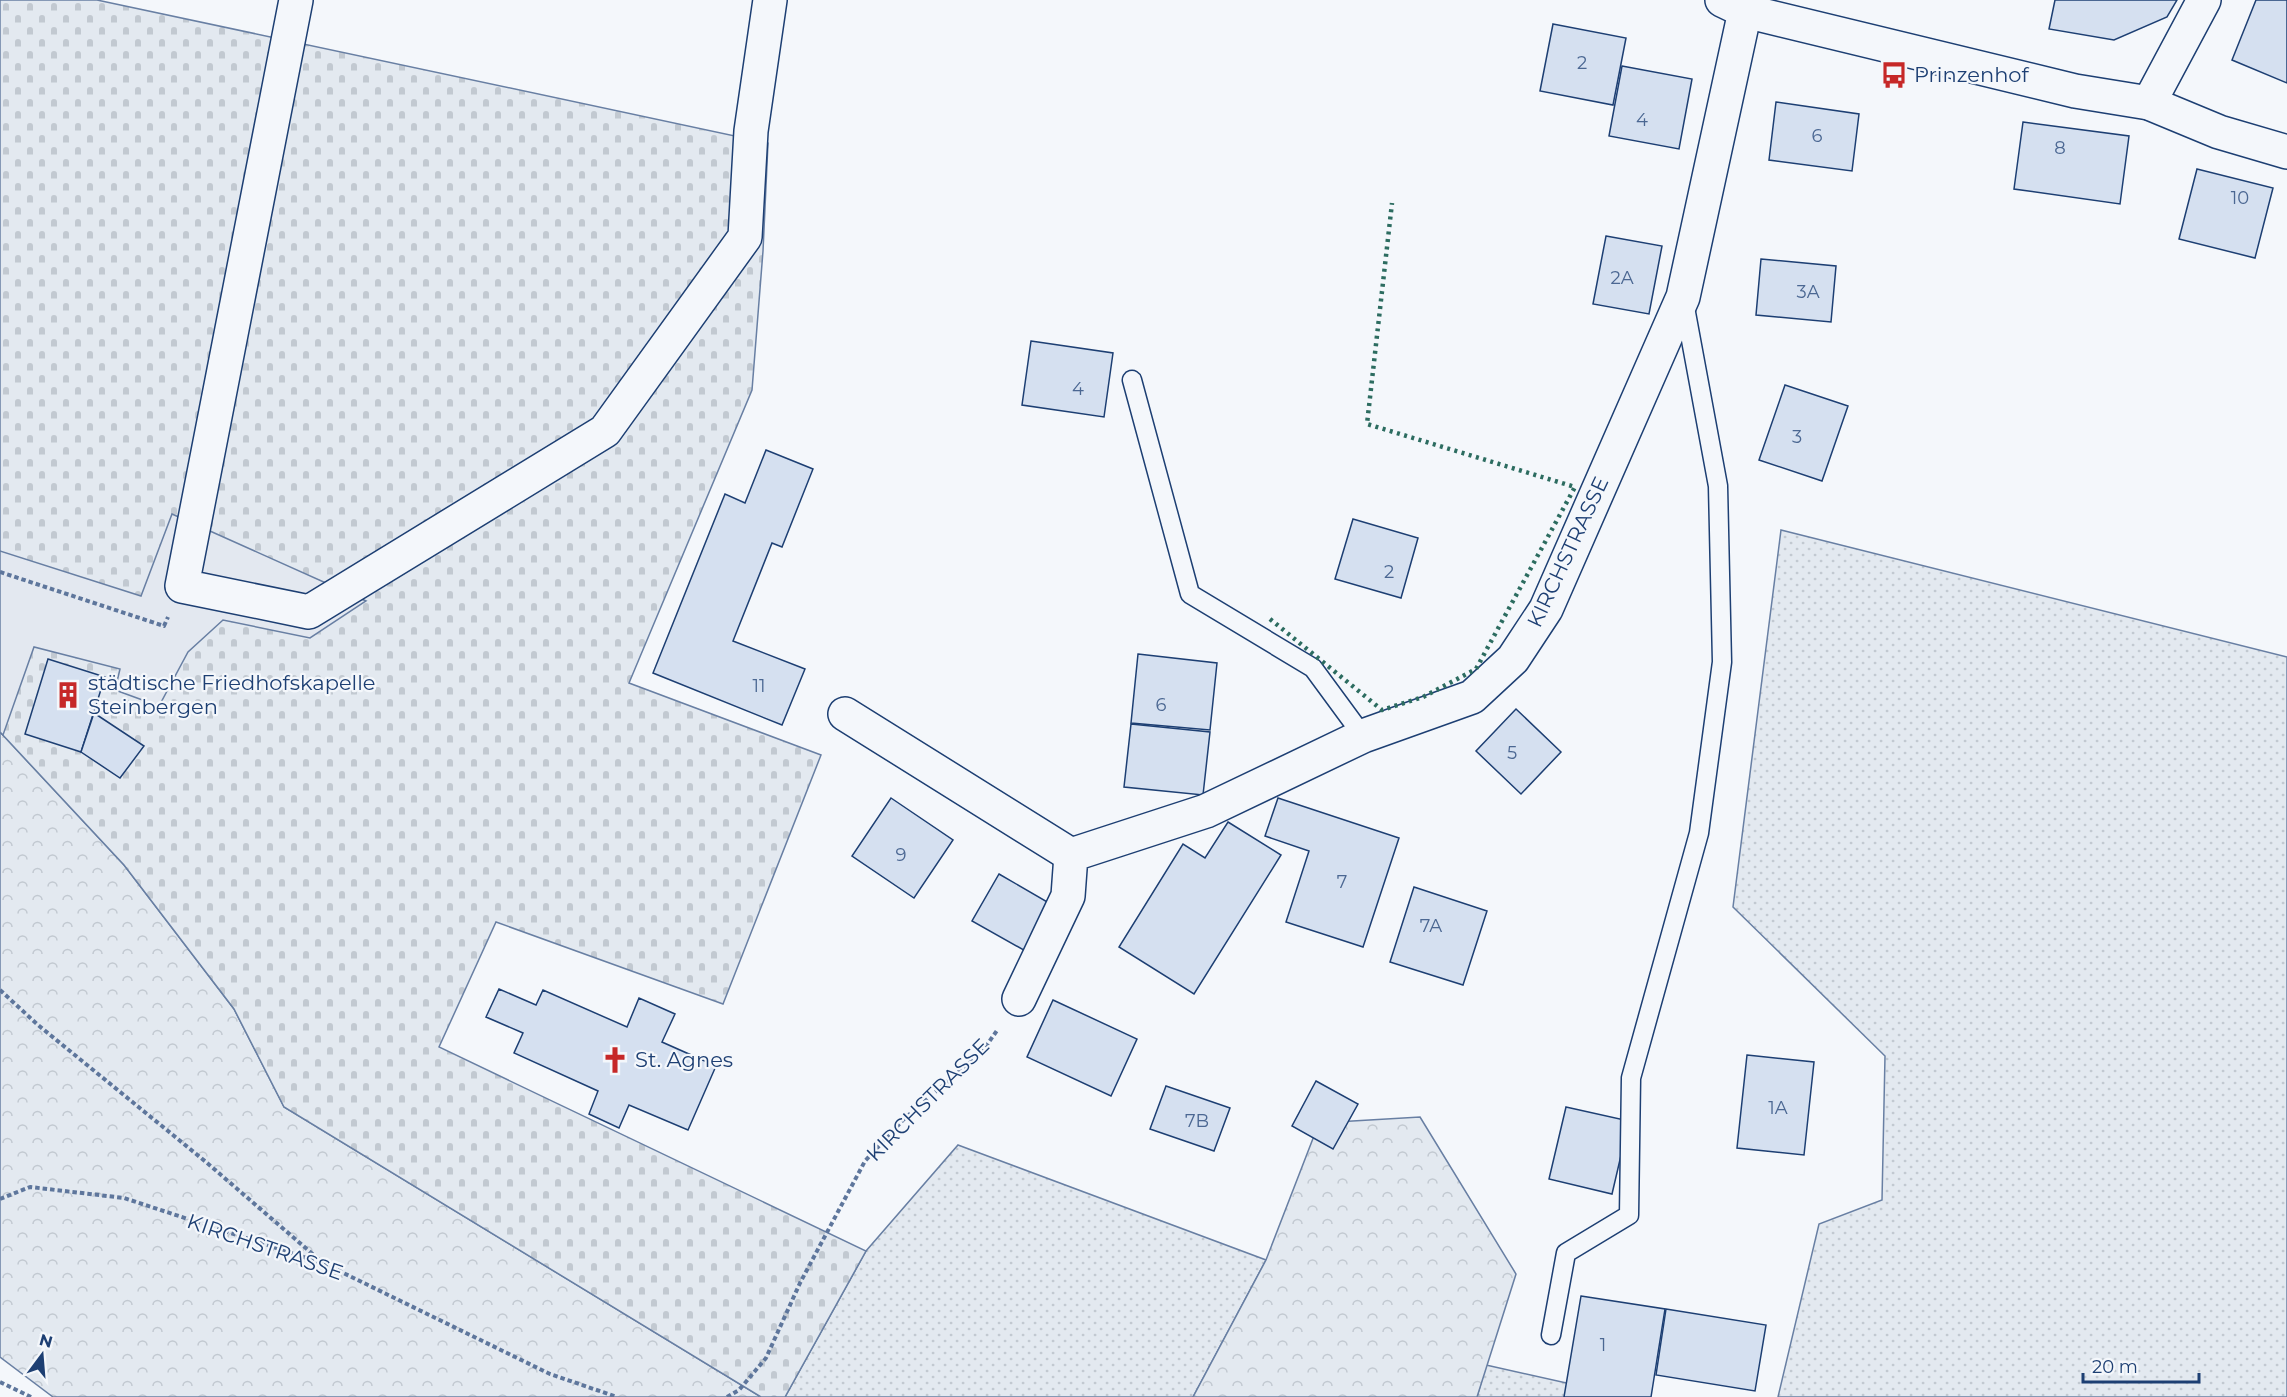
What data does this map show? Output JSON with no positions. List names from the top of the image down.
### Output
{
  "streets": {
    "street": ["KIRCHSTRASSE"]
  },
  "places": {
    "bus stop": ["Prinzenhof"],
    "building": ["städtische Friedhofskapelle Steinbergen"],
    "church": ["St. Agnes"]
  },
  "house_numbers": [
    "2",
    "4",
    "6",
    "8",
    "10",
    "2A",
    "3A",
    "4",
    "3",
    "2",
    "11",
    "6",
    "5",
    "9",
    "7",
    "7A",
    "1A",
    "7B",
    "1"
  ],
  "scale_bar": "20 m",
  "north": "top"
}
